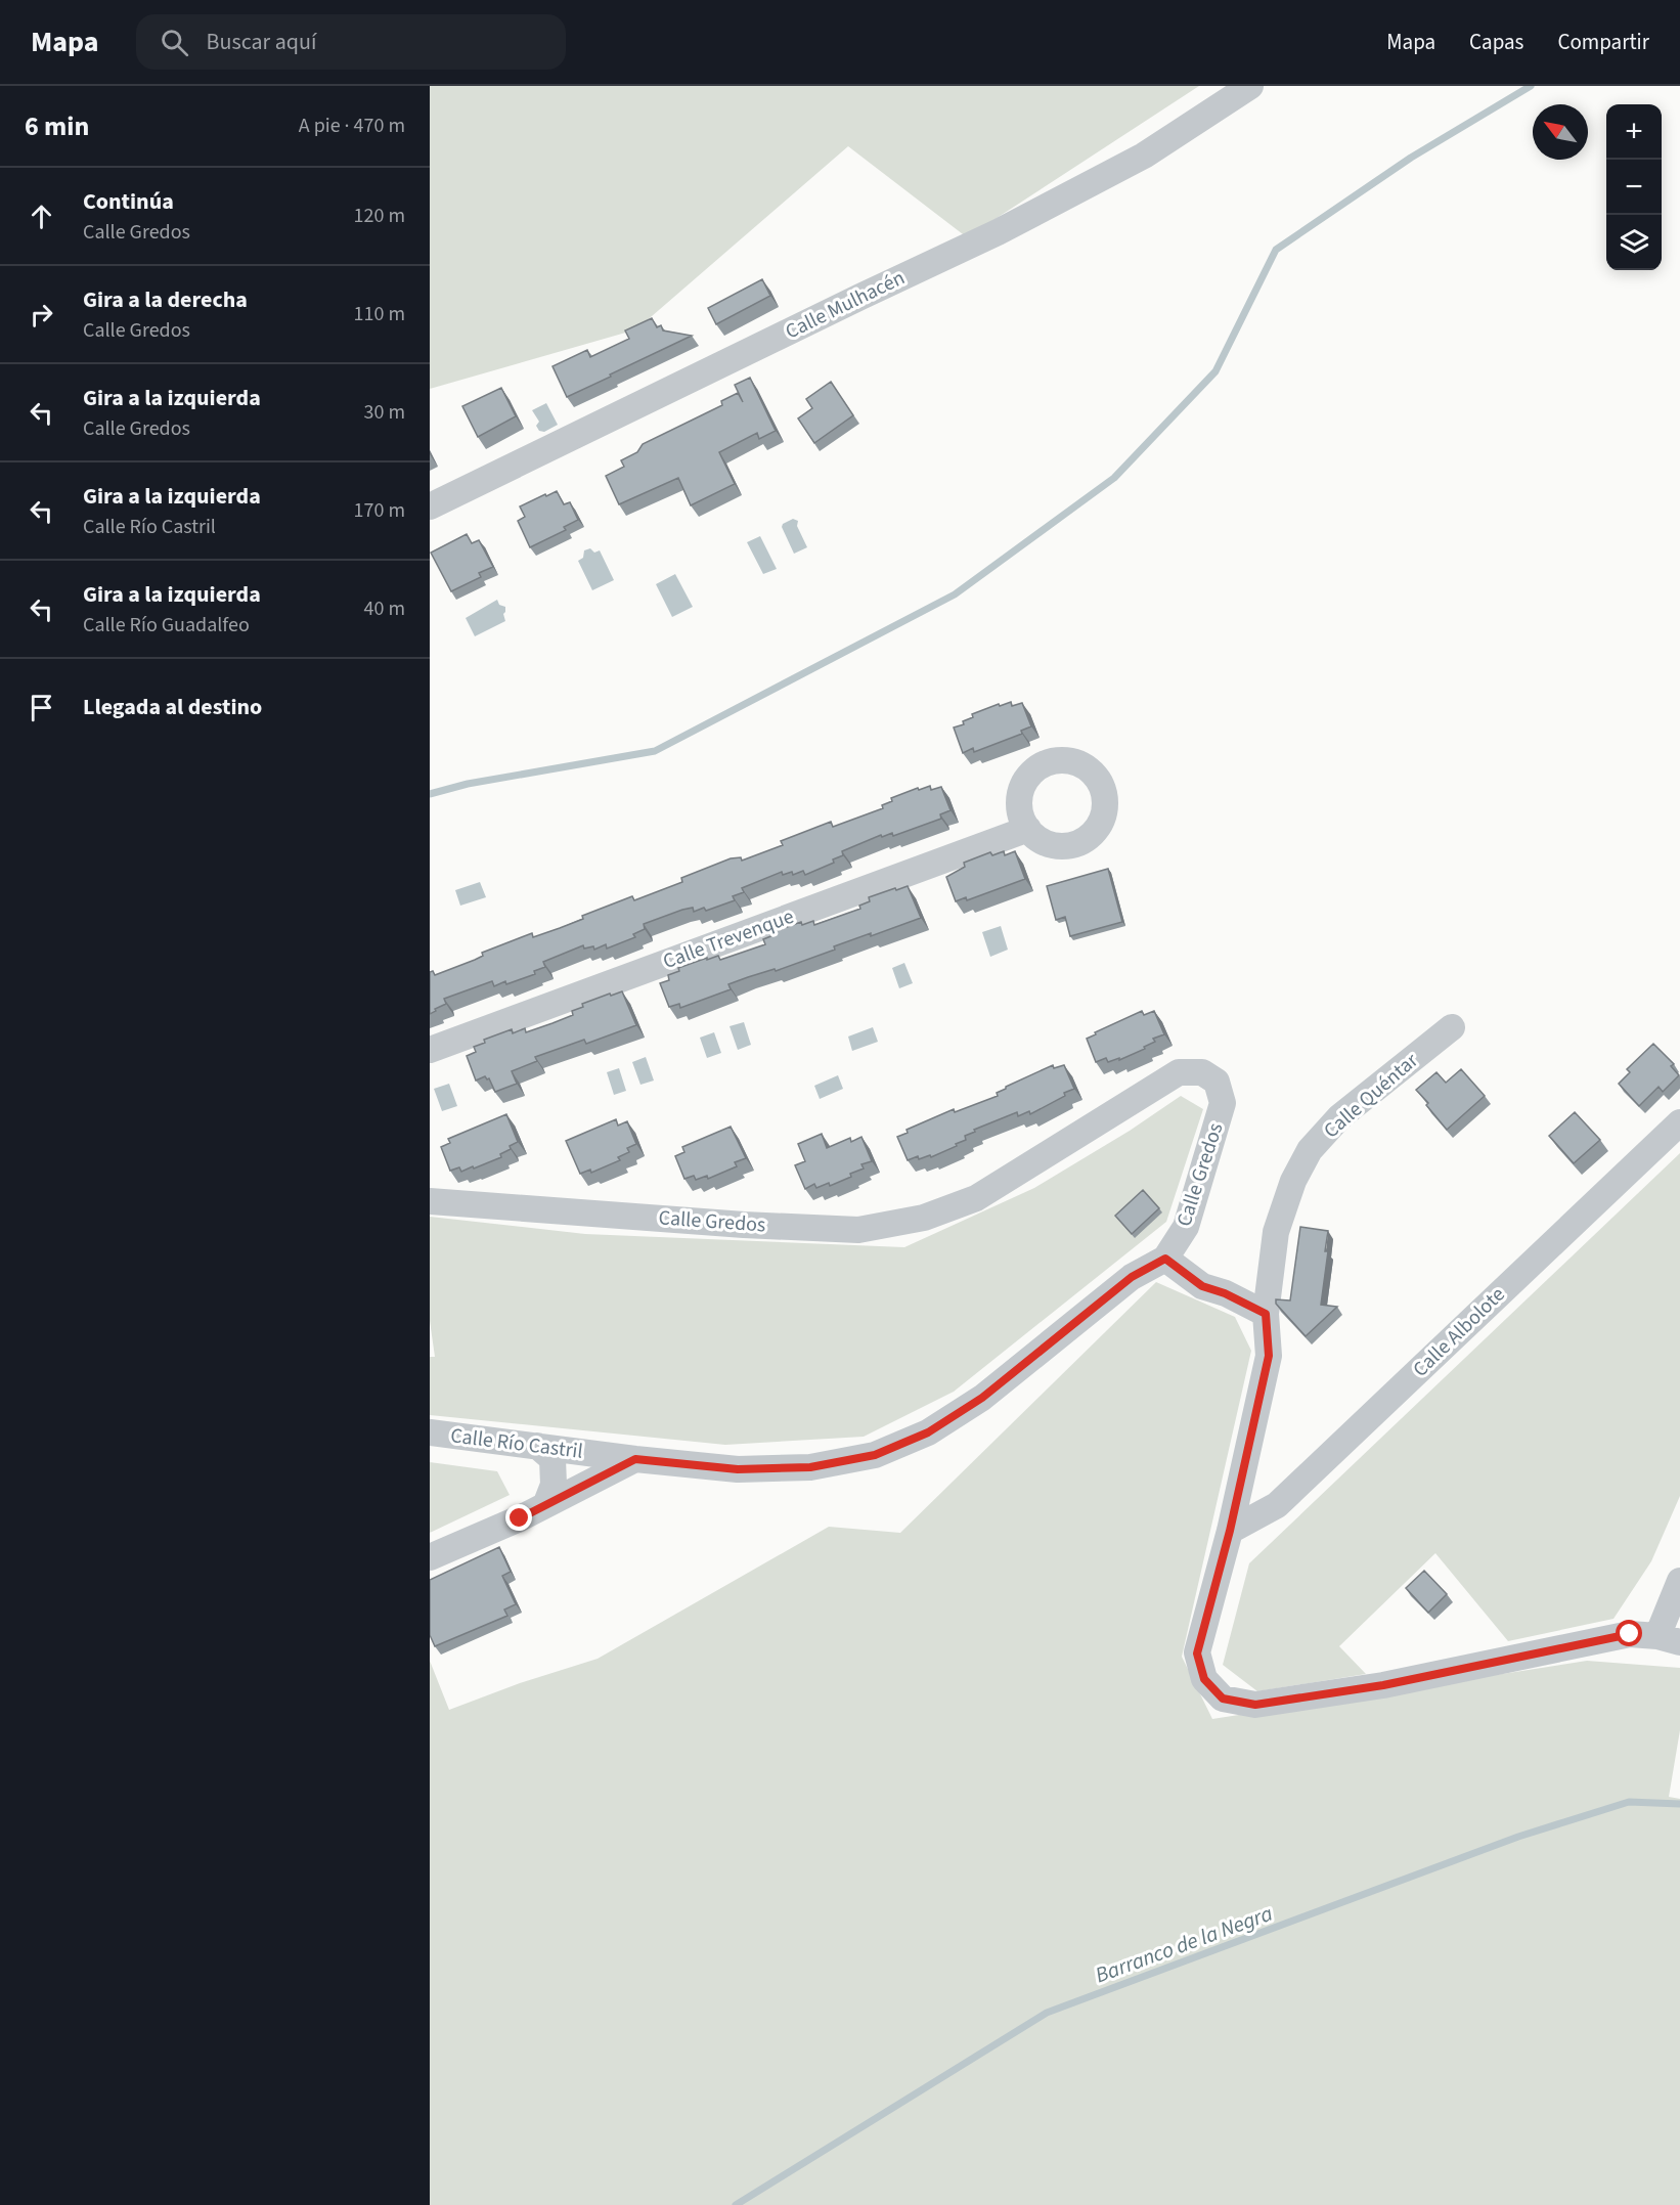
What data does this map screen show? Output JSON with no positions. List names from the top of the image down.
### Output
{
  "streets": {
    "street": [
      "Calle Mulhacén",
      "Calle Trevenque",
      "Calle Quéntar",
      "Calle Gredos",
      "Calle Albolote",
      "Calle Río Castril"
    ]
  },
  "crossings": [
    ["Calle Gredos", "Calle Río Castril"]
  ],
  "water": ["Barranco de la Negra"],
  "north": "top left",
  "page": {
    "header": "Mapa",
    "search": "Buscar aquí",
    "nav": ["Mapa", "Capas", "Compartir"],
    "heading": ["6 min", "A pie · 470 m"],
    "map_buttons": ["+", "−"],
    "list": [
      ["Continúa", "Calle Gredos", "120 m"],
      ["Gira a la derecha", "Calle Gredos", "110 m"],
      ["Gira a la izquierda", "Calle Gredos", "30 m"],
      ["Gira a la izquierda", "Calle Río Castril", "170 m"],
      ["Gira a la izquierda", "Calle Río Guadalfeo", "40 m"],
      "Llegada al destino"
    ]
  }
}
